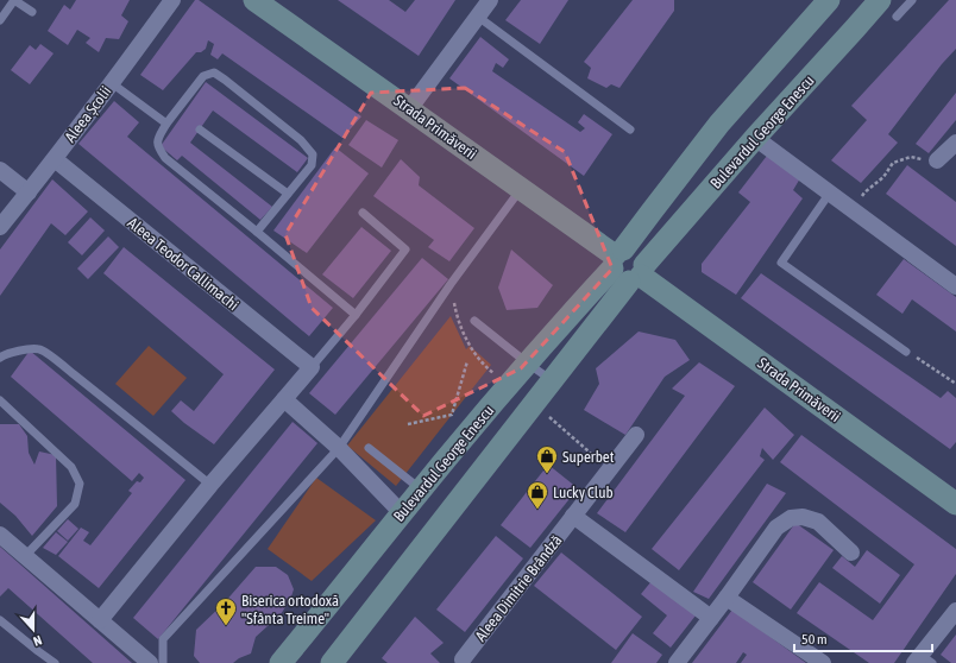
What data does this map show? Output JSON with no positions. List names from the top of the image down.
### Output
{
  "streets": {
    "main road": ["Strada Primăverii", "Bulevardul George Enescu"],
    "street": ["Aleea Școlii", "Aleea Teodor Callimachi", "Aleea Dimitrie Brândză"]
  },
  "crossings": [
    ["Aleea Școlii", "Aleea Teodor Callimachi"],
    ["Strada Primăverii", "Bulevardul George Enescu"]
  ],
  "places": {
    "shop": ["Superbet", "Lucky Club"],
    "church": ["Biserica ortodoxă \"Sfânta Treime\""]
  },
  "scale_bar": "50 m",
  "north": "bottom"
}
